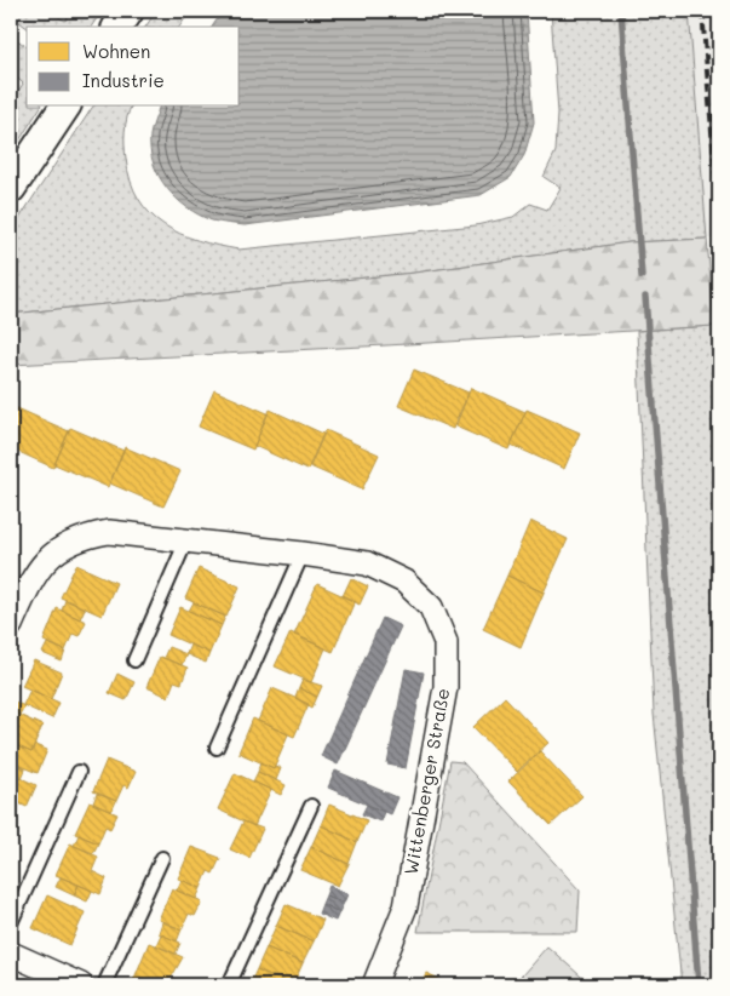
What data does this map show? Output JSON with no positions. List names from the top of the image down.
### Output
{
  "streets": {
    "street": ["Wittenberger Straße"]
  },
  "legend": ["Wohnen", "Industrie"]
}
